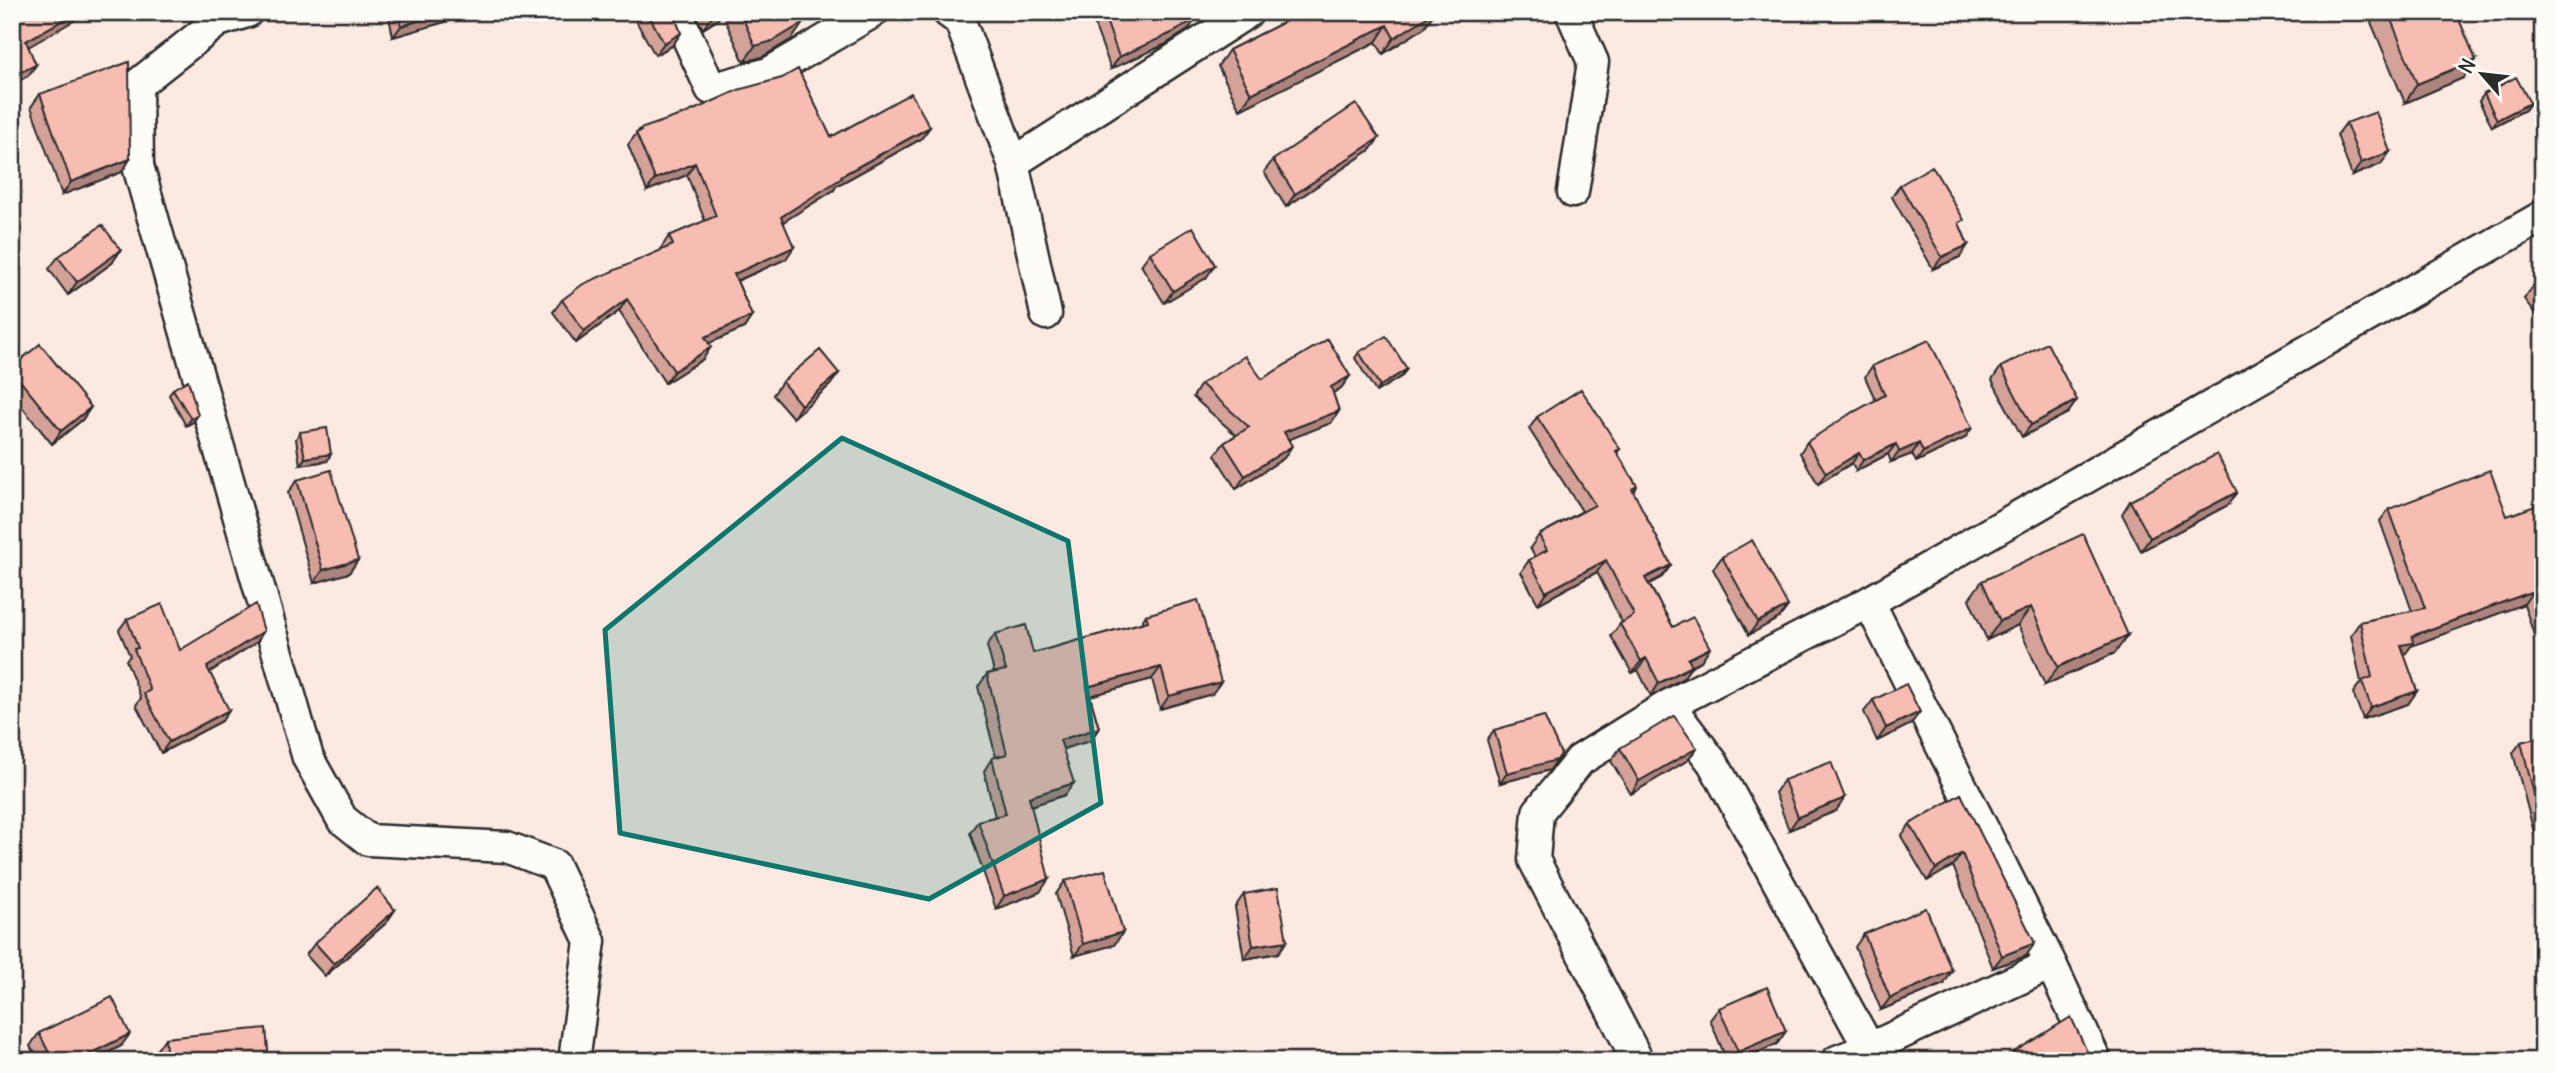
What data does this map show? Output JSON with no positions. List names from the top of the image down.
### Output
{
  "north": "top left"
}
